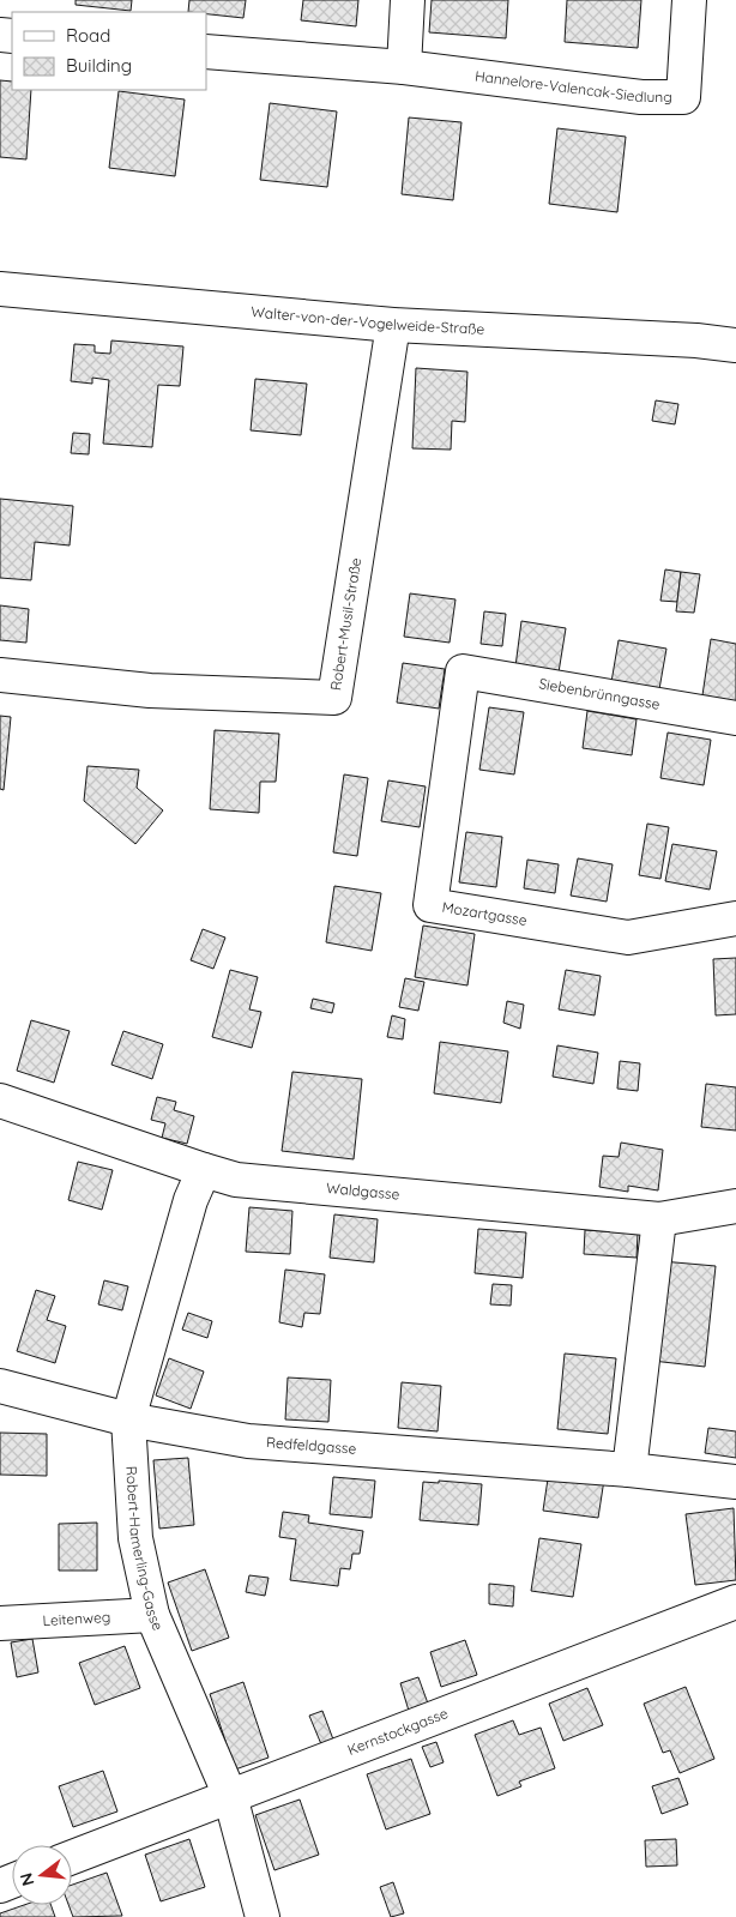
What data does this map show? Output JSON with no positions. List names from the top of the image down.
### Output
{
  "streets": {
    "street": [
      "Hannelore-Valencak-Siedlung",
      "Walter-von-der-Vogelweide-Straße",
      "Robert-Musil-Straße",
      "Siebenbrünngasse",
      "Mozartgasse",
      "Waldgasse",
      "Redfeldgasse",
      "Robert-Hamerling-Gasse",
      "Leitenweg",
      "Kernstockgasse"
    ]
  },
  "crossings": [
    ["Walter-von-der-Vogelweide-Straße", "Robert-Musil-Straße"],
    ["Siebenbrünngasse", "Mozartgasse"],
    ["Waldgasse", "Robert-Hamerling-Gasse"],
    ["Redfeldgasse", "Robert-Hamerling-Gasse"],
    ["Robert-Hamerling-Gasse", "Leitenweg"],
    ["Robert-Hamerling-Gasse", "Kernstockgasse"]
  ],
  "legend": ["Road", "Building"],
  "north": "left"
}
